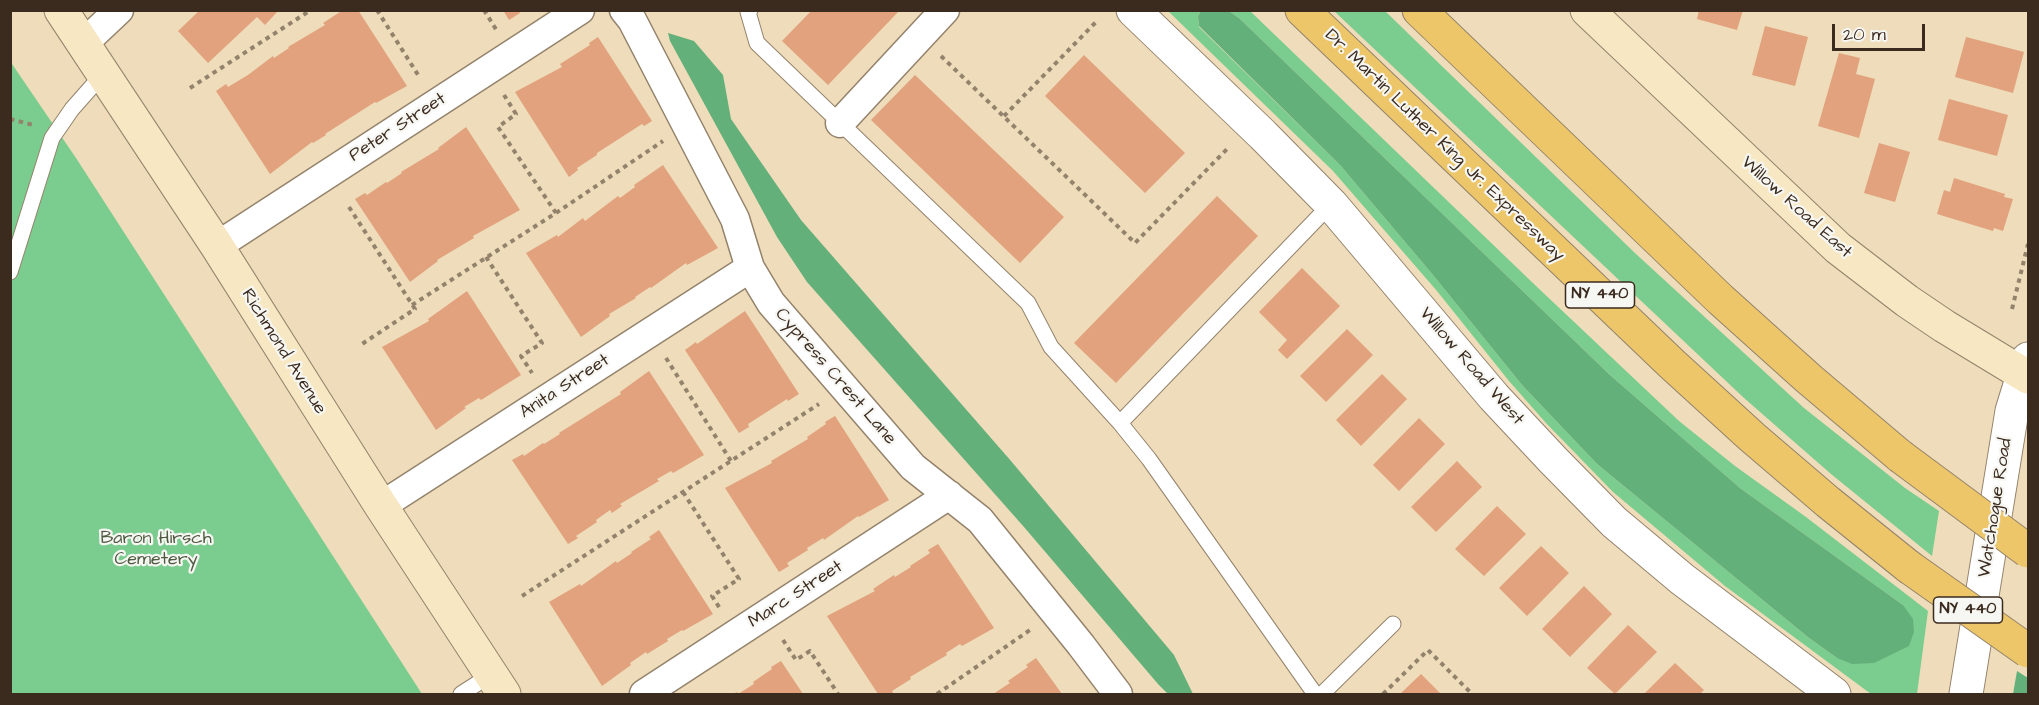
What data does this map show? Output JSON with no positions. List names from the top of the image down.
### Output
{
  "streets": {
    "highway": ["Dr. Martin Luther King Jr. Expressway", "NY 440"],
    "main road": ["Willow Road East", "Richmond Avenue"],
    "street": [
      "Peter Street",
      "Willow Road West",
      "Cypress Crest Lane",
      "Anita Street",
      "Watchogue Road",
      "Marc Street"
    ]
  },
  "crossings": [
    ["Peter Street", "Richmond Avenue"],
    ["Willow Road East", "Watchogue Road"],
    ["Richmond Avenue", "Anita Street"],
    ["Cypress Crest Lane", "Anita Street"],
    ["Cypress Crest Lane", "Marc Street"]
  ],
  "parks": ["Baron Hirsch Cemetery"],
  "scale_bar": "20 m"
}
